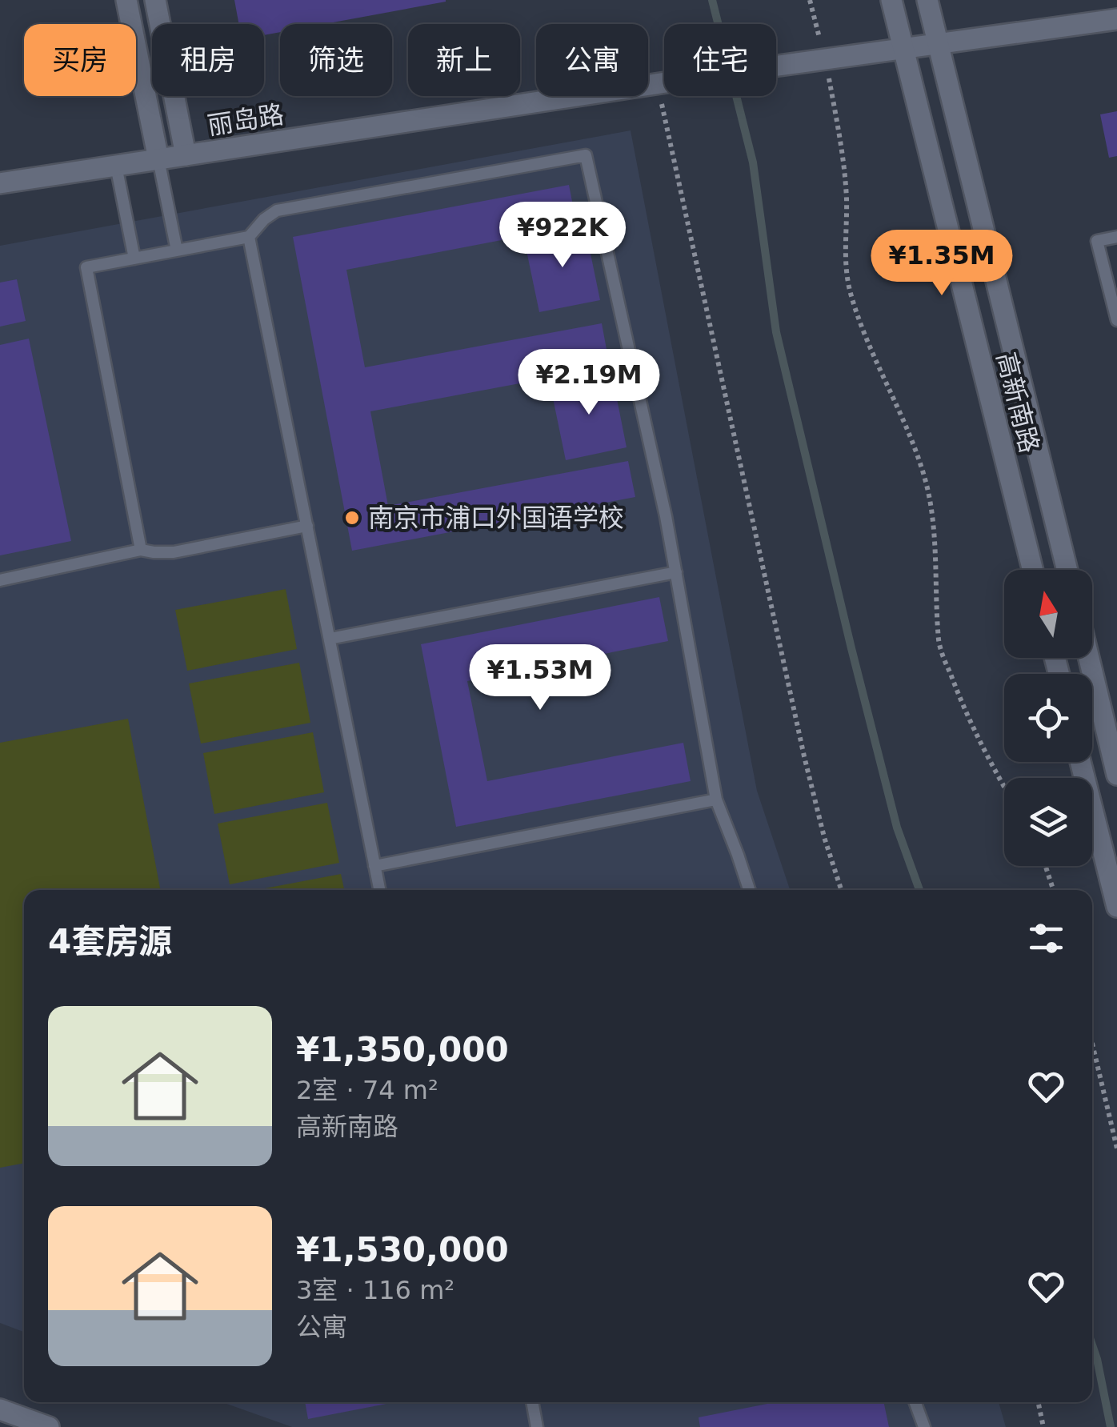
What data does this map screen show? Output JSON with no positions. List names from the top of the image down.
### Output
{
  "streets": {
    "main road": ["丽岛路", "高新南路"]
  },
  "crossings": [
    ["丽岛路", "高新南路"]
  ],
  "places": ["南京市浦口外国语学校"],
  "north": "top",
  "page": {
    "chip": [
      "买房",
      "租房",
      "筛选",
      "新上",
      "公寓",
      "住宅"
    ],
    "price": [
      "¥922K",
      "¥1.35M",
      "¥2.19M",
      "¥1.53M"
    ],
    "heading": "4套房源",
    "list": [
      {
        "name": "¥1,350,000",
        "note": "2室 · 74 m² · 高新南路"
      },
      {
        "name": "¥1,530,000",
        "note": "3室 · 116 m² · 公寓"
      }
    ]
  }
}
